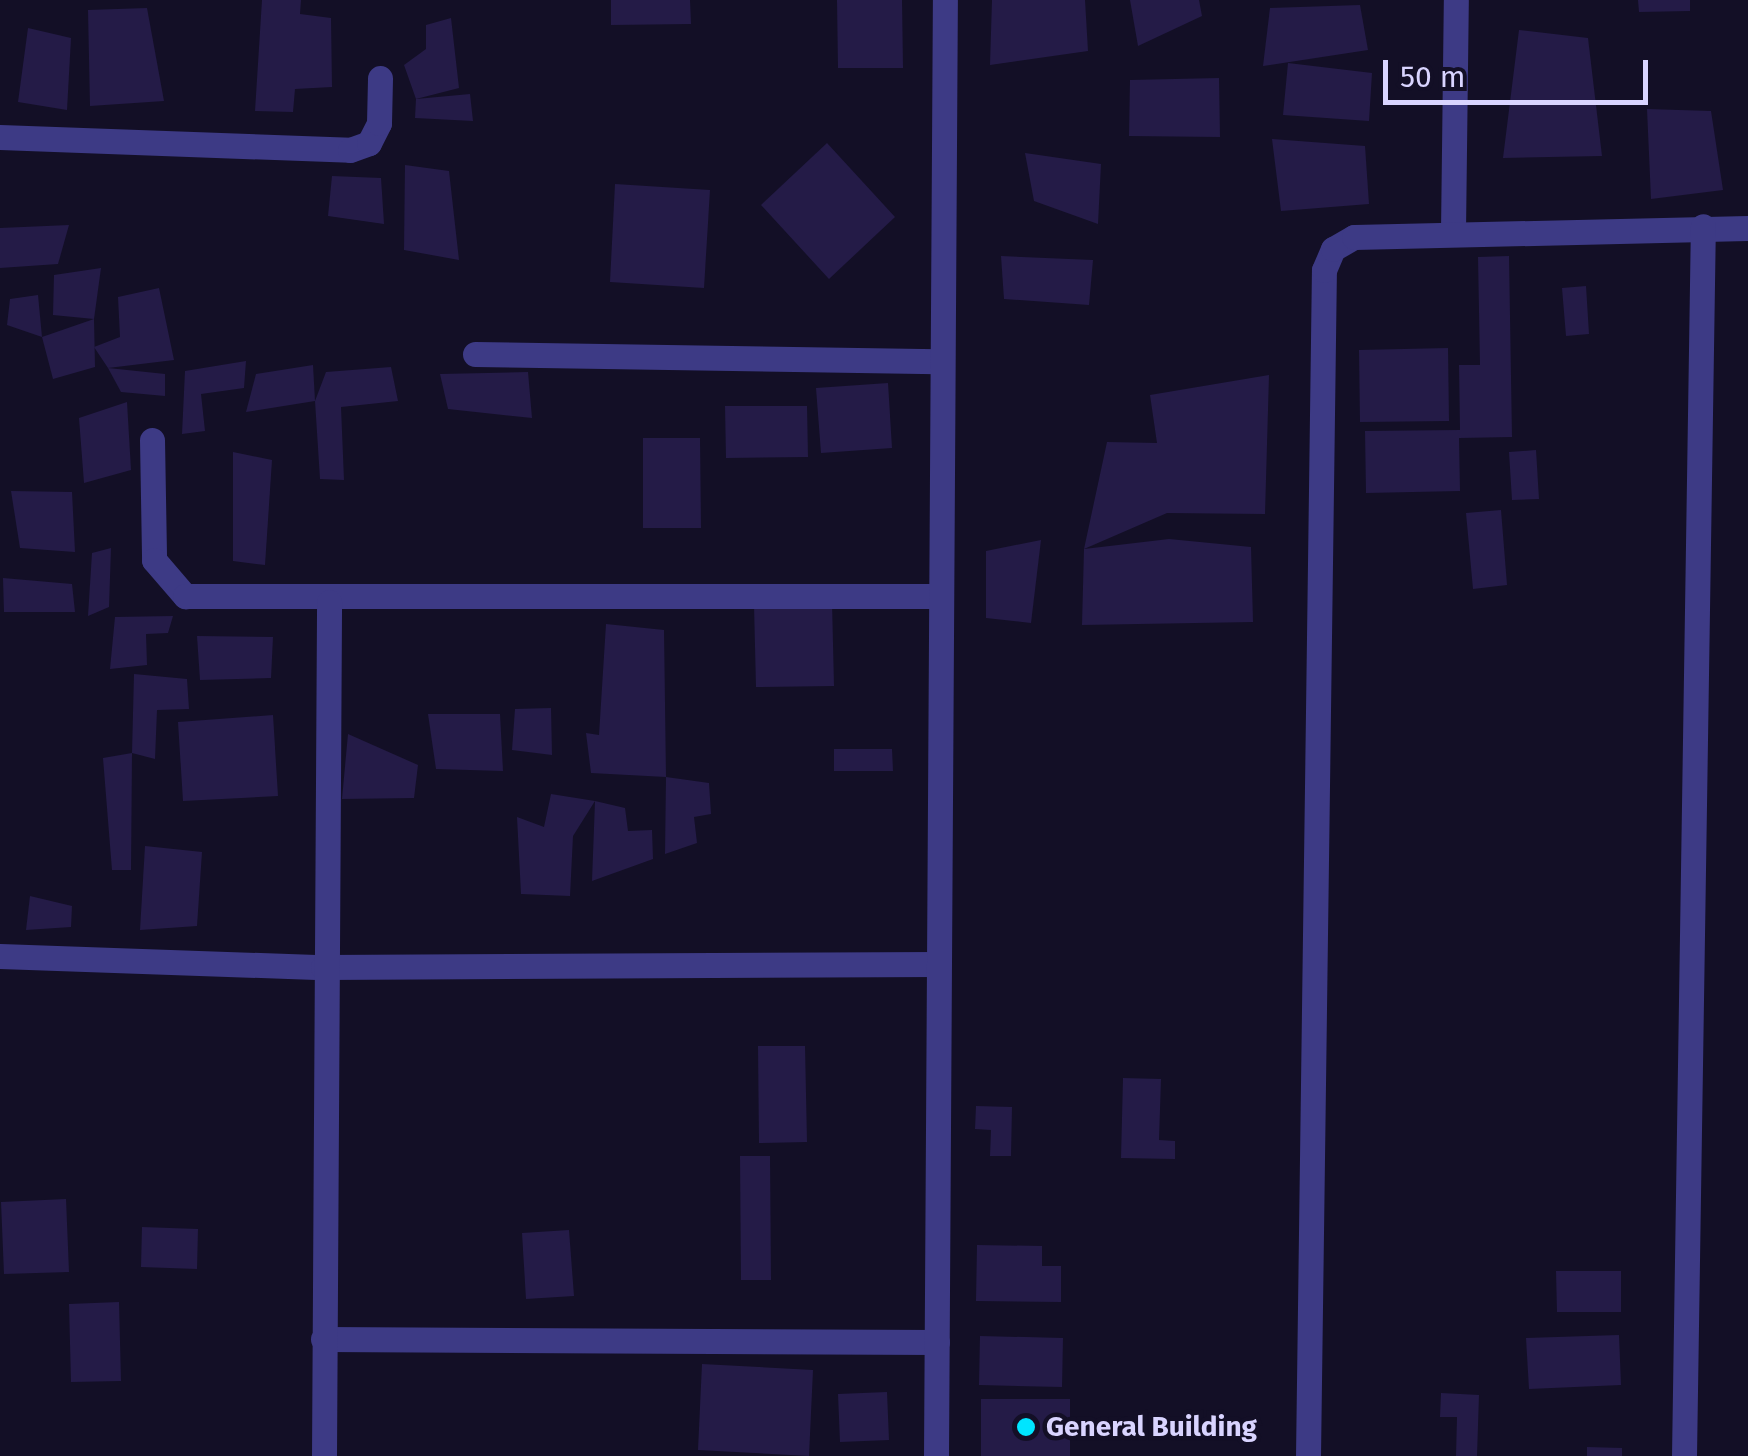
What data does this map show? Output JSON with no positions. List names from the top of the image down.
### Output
{
  "places": ["General Building"],
  "scale_bar": "50 m"
}
